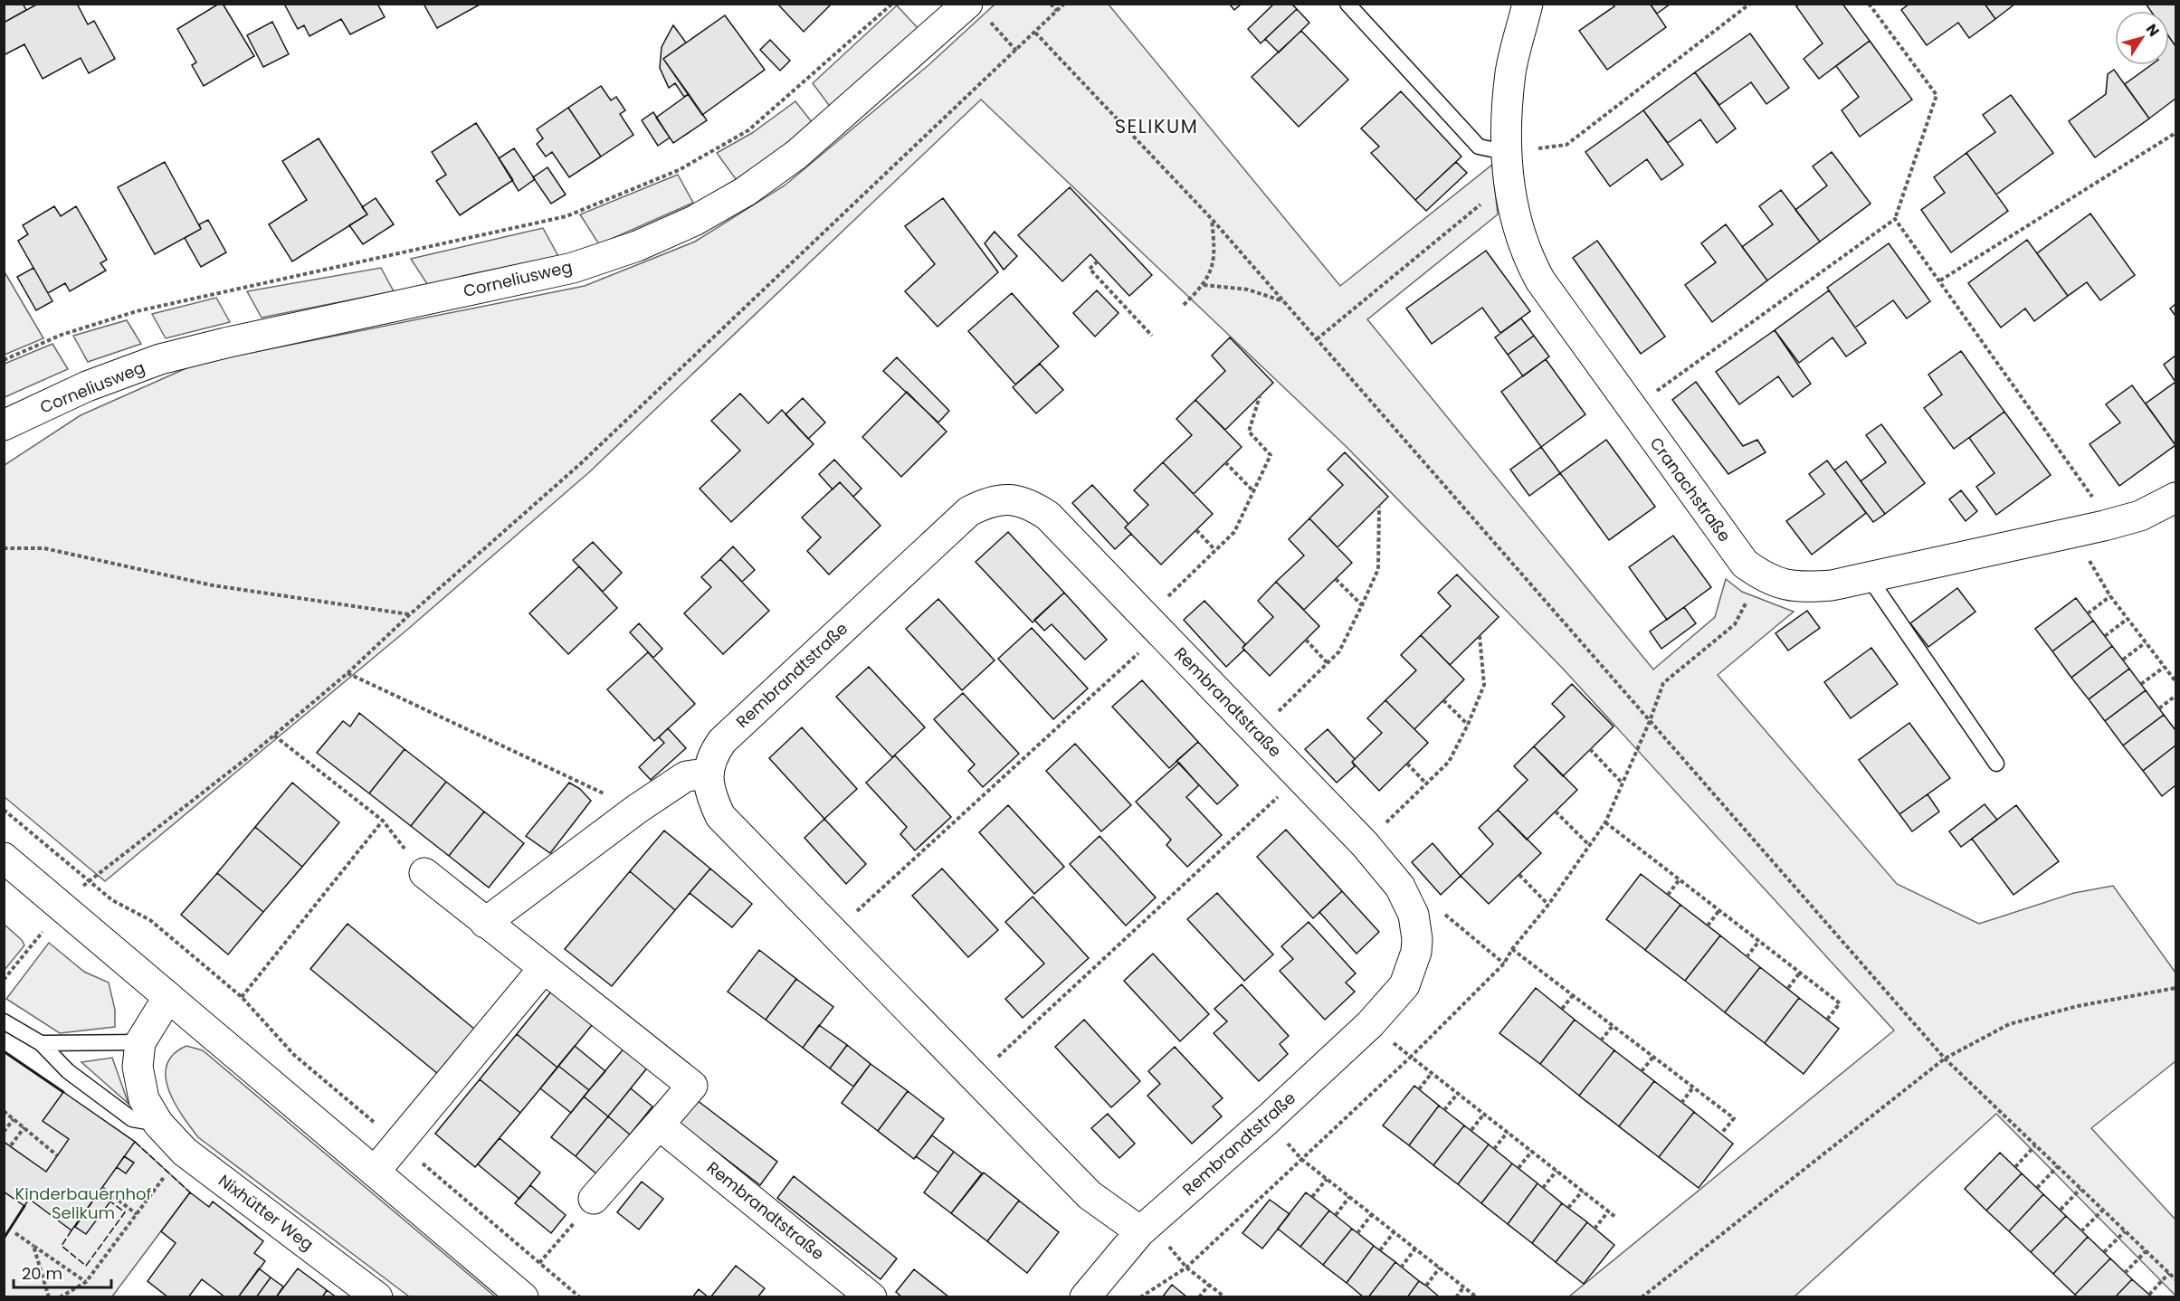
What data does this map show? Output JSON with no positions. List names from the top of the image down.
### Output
{
  "streets": {
    "street": [
      "Corneliusweg",
      "Cranachstraße",
      "Rembrandtstraße",
      "Nixhütter Weg"
    ]
  },
  "districts": ["SELIKUM"],
  "parks": ["Kinderbauernhof Selikum"],
  "scale_bar": "20 m",
  "north": "top right"
}
